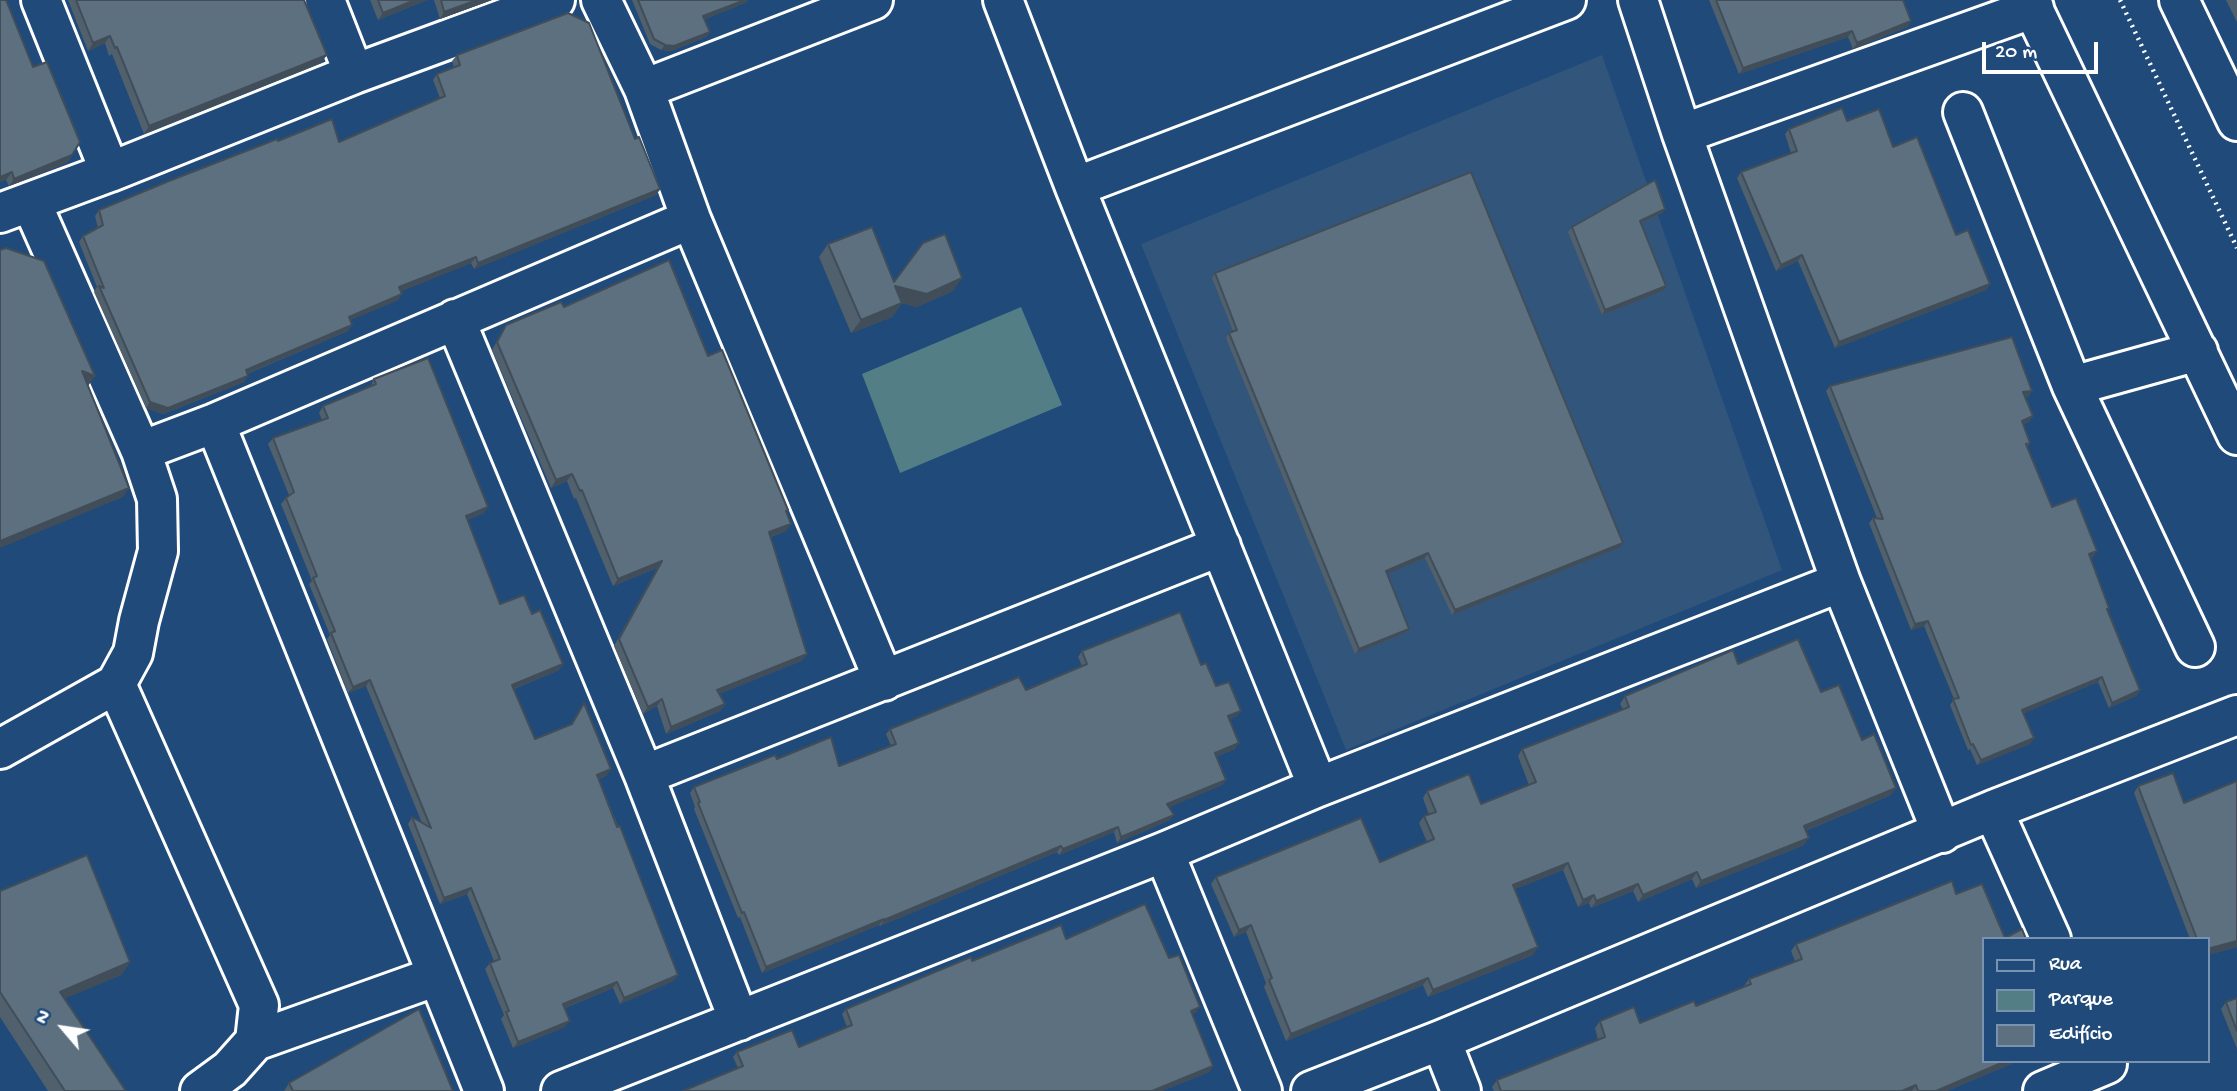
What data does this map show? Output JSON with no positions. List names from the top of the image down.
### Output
{
  "legend": ["Rua", "Parque", "Edifício"],
  "scale_bar": "20 m",
  "north": "top left"
}
